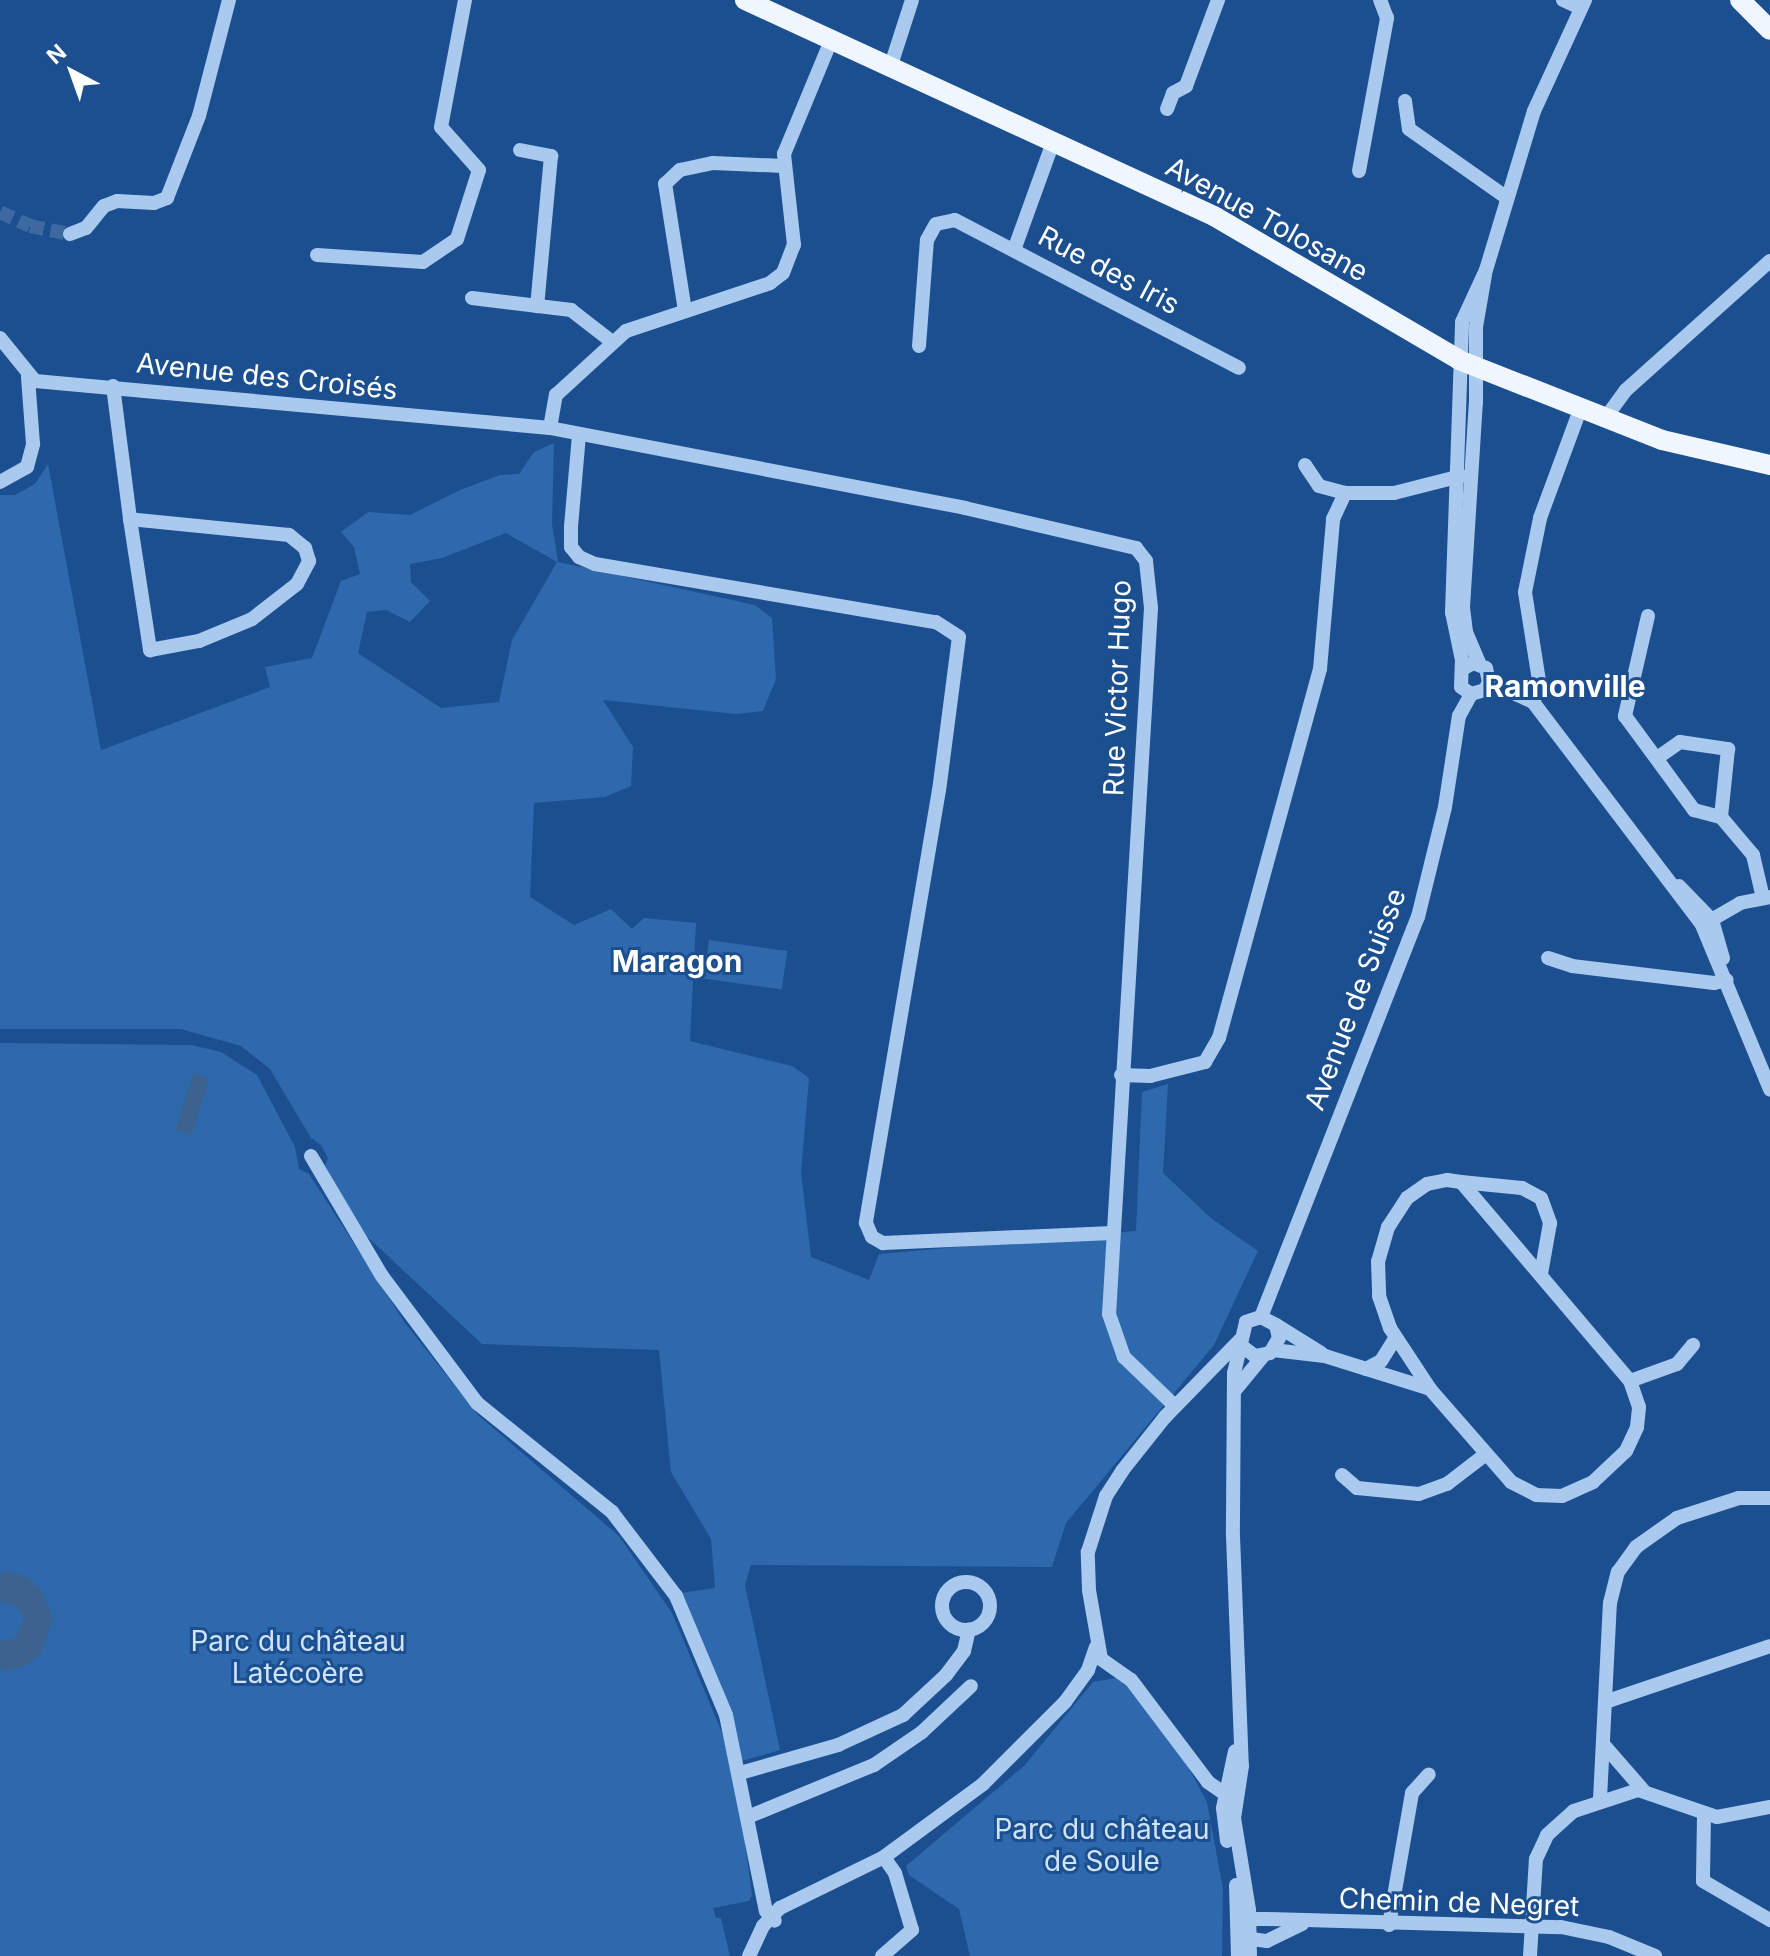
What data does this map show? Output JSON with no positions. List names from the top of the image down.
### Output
{
  "streets": {
    "main road": ["Avenue Tolosane"],
    "street": [
      "Rue des Iris",
      "Avenue des Croisés",
      "Rue Victor Hugo",
      "Avenue de Suisse",
      "Chemin de Negret"
    ]
  },
  "crossings": [
    ["Avenue Tolosane", "Rue des Iris"],
    ["Avenue des Croisés", "Rue Victor Hugo"]
  ],
  "districts": ["Ramonville", "Maragon"],
  "parks": ["Parc du château Latécoère", "Parc du château de Soule"],
  "north": "top left"
}
